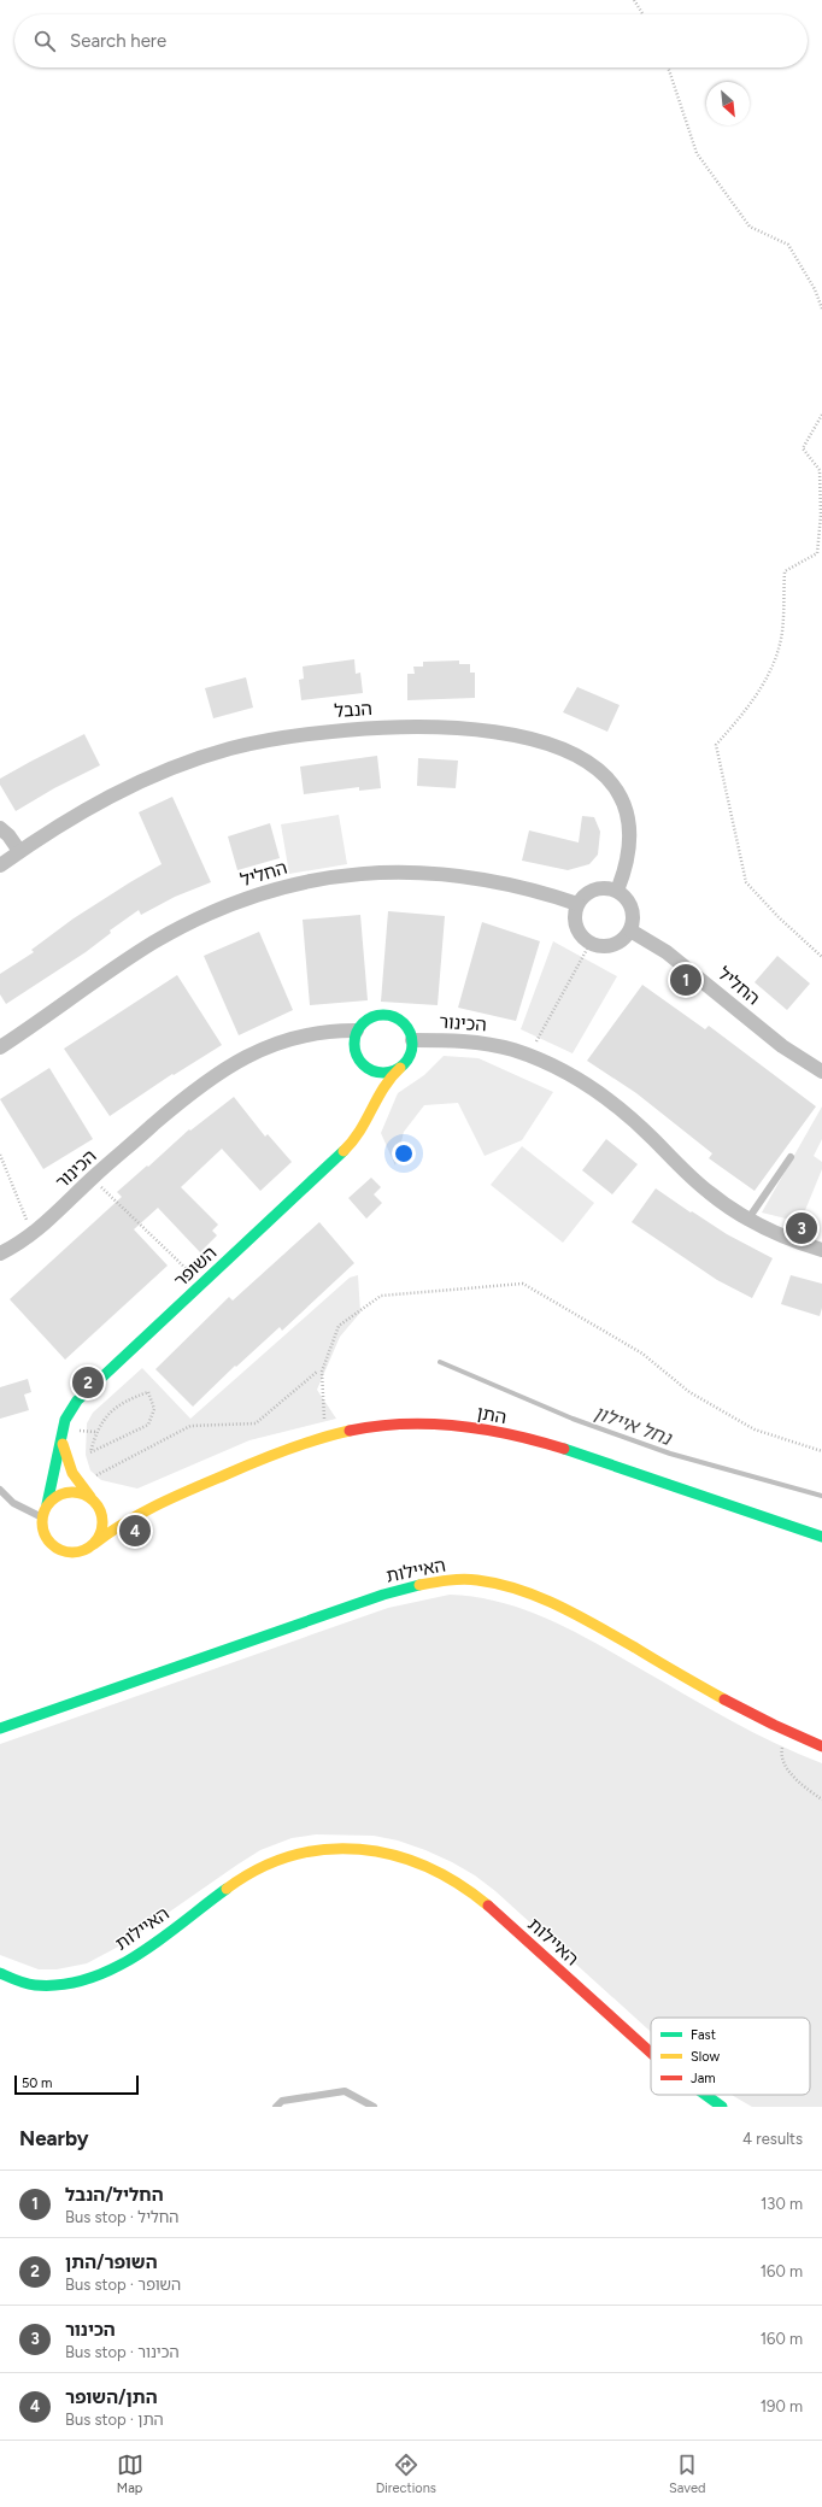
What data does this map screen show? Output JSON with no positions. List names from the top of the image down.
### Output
{
  "streets": {
    "street": [
      "הנבל",
      "החליל",
      "הכינור",
      "השופר",
      "התן",
      "האיילות"
    ]
  },
  "crossings": [
    ["הנבל", "החליל"],
    ["הכינור", "השופר"],
    ["השופר", "התן"]
  ],
  "water": ["נחל איילון"],
  "legend": ["Fast", "Slow", "Jam"],
  "scale_bar": "50 m",
  "north": "bottom right",
  "page": {
    "search": "Search here",
    "pins": [
      "1",
      "3",
      "2",
      "4"
    ],
    "scale": "50 m",
    "heading": ["Nearby", "4 results"],
    "list": [
      {
        "mark": "1",
        "name": "החליל/הנבל",
        "note": "Bus stop · החליל",
        "value": "130 m"
      },
      {
        "mark": "2",
        "name": "השופר/התן",
        "note": "Bus stop · השופר",
        "value": "160 m"
      },
      {
        "mark": "3",
        "name": "הכינור",
        "note": "Bus stop · הכינור",
        "value": "160 m"
      },
      {
        "mark": "4",
        "name": "התן/השופר",
        "note": "Bus stop · התן",
        "value": "190 m"
      }
    ],
    "nav": ["Map", "Directions", "Saved"]
  }
}
